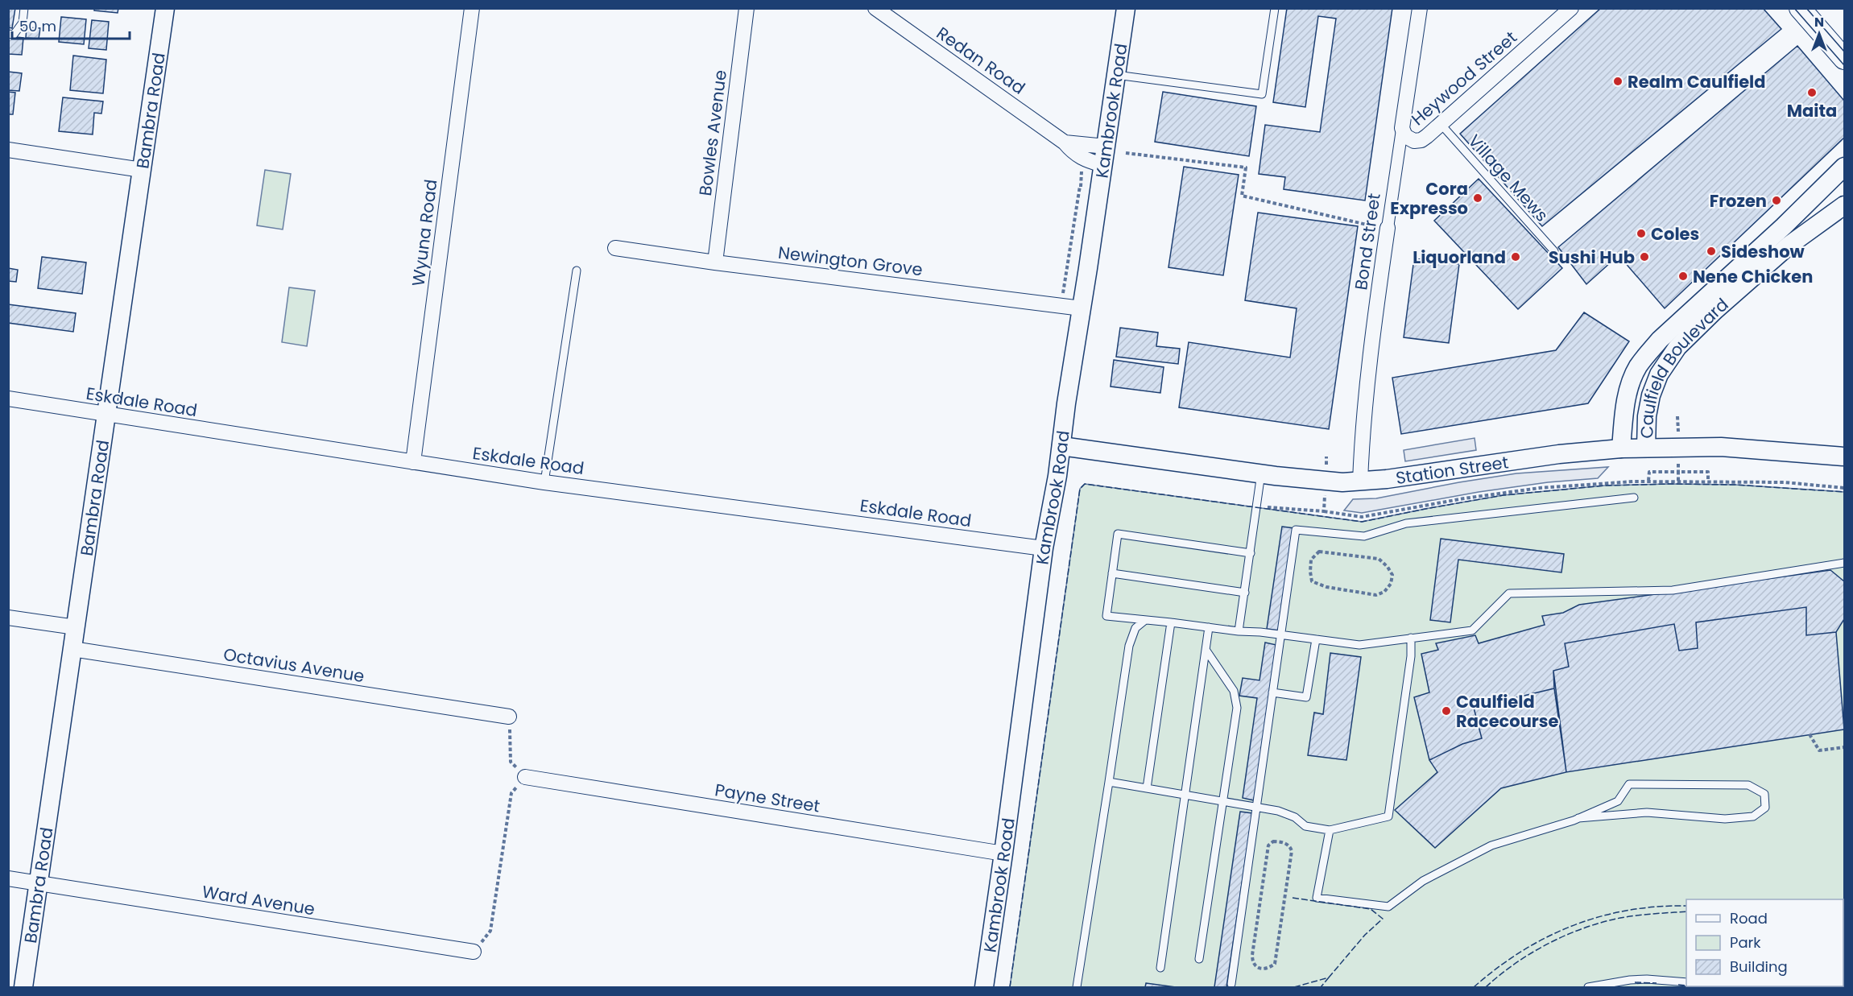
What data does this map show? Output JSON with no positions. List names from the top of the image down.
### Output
{
  "streets": {
    "street": [
      "Redan Road",
      "Heywood Street",
      "Bambra Road",
      "Kambrook Road",
      "Bowles Avenue",
      "Wyuna Road",
      "Bond Street",
      "Newington Grove",
      "Caulfield Boulevard",
      "Eskdale Road",
      "Station Street",
      "Octavius Avenue",
      "Payne Street",
      "Ward Avenue"
    ],
    "lane": ["Village Mews"]
  },
  "crossings": [
    ["Redan Road", "Kambrook Road"],
    ["Heywood Street", "Village Mews"],
    ["Heywood Street", "Bond Street"],
    ["Bambra Road", "Eskdale Road"],
    ["Bambra Road", "Octavius Avenue"],
    ["Bambra Road", "Ward Avenue"],
    ["Kambrook Road", "Newington Grove"],
    ["Kambrook Road", "Eskdale Road"],
    ["Kambrook Road", "Station Street"],
    ["Kambrook Road", "Payne Street"],
    ["Bowles Avenue", "Newington Grove"],
    ["Wyuna Road", "Eskdale Road"],
    ["Bond Street", "Station Street"],
    ["Caulfield Boulevard", "Station Street"]
  ],
  "places": [
    "Realm Caulfield",
    "Maita",
    "Cora Expresso",
    "Frozen",
    "Coles",
    "Sideshow",
    "Liquorland",
    "Sushi Hub",
    "Nene Chicken",
    "Caulfield Racecourse"
  ],
  "legend": ["Road", "Park", "Building"],
  "scale_bar": "50 m",
  "north": "top"
}
